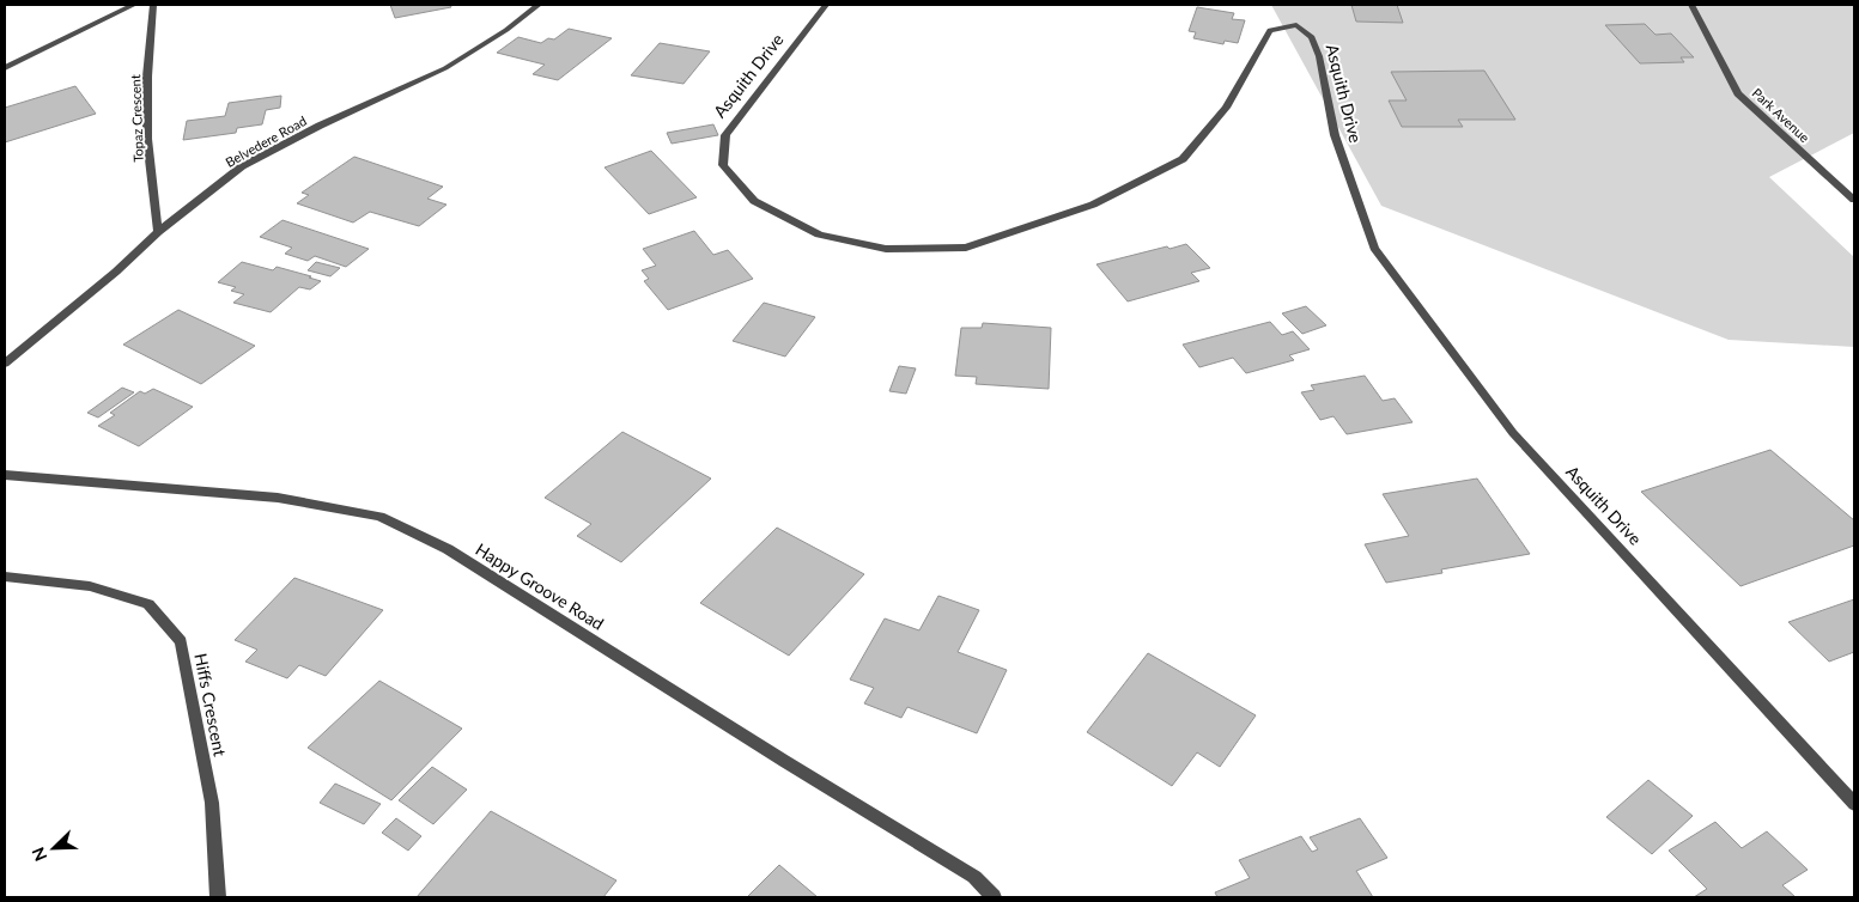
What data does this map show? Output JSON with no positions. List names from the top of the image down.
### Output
{
  "streets": {
    "street": [
      "Asquith Drive",
      "Park Avenue",
      "Topaz Crescent",
      "Belvedere Road",
      "Happy Groove Road",
      "Hiffs Crescent"
    ]
  },
  "crossings": [
    ["Topaz Crescent", "Belvedere Road"]
  ],
  "north": "bottom left"
}
